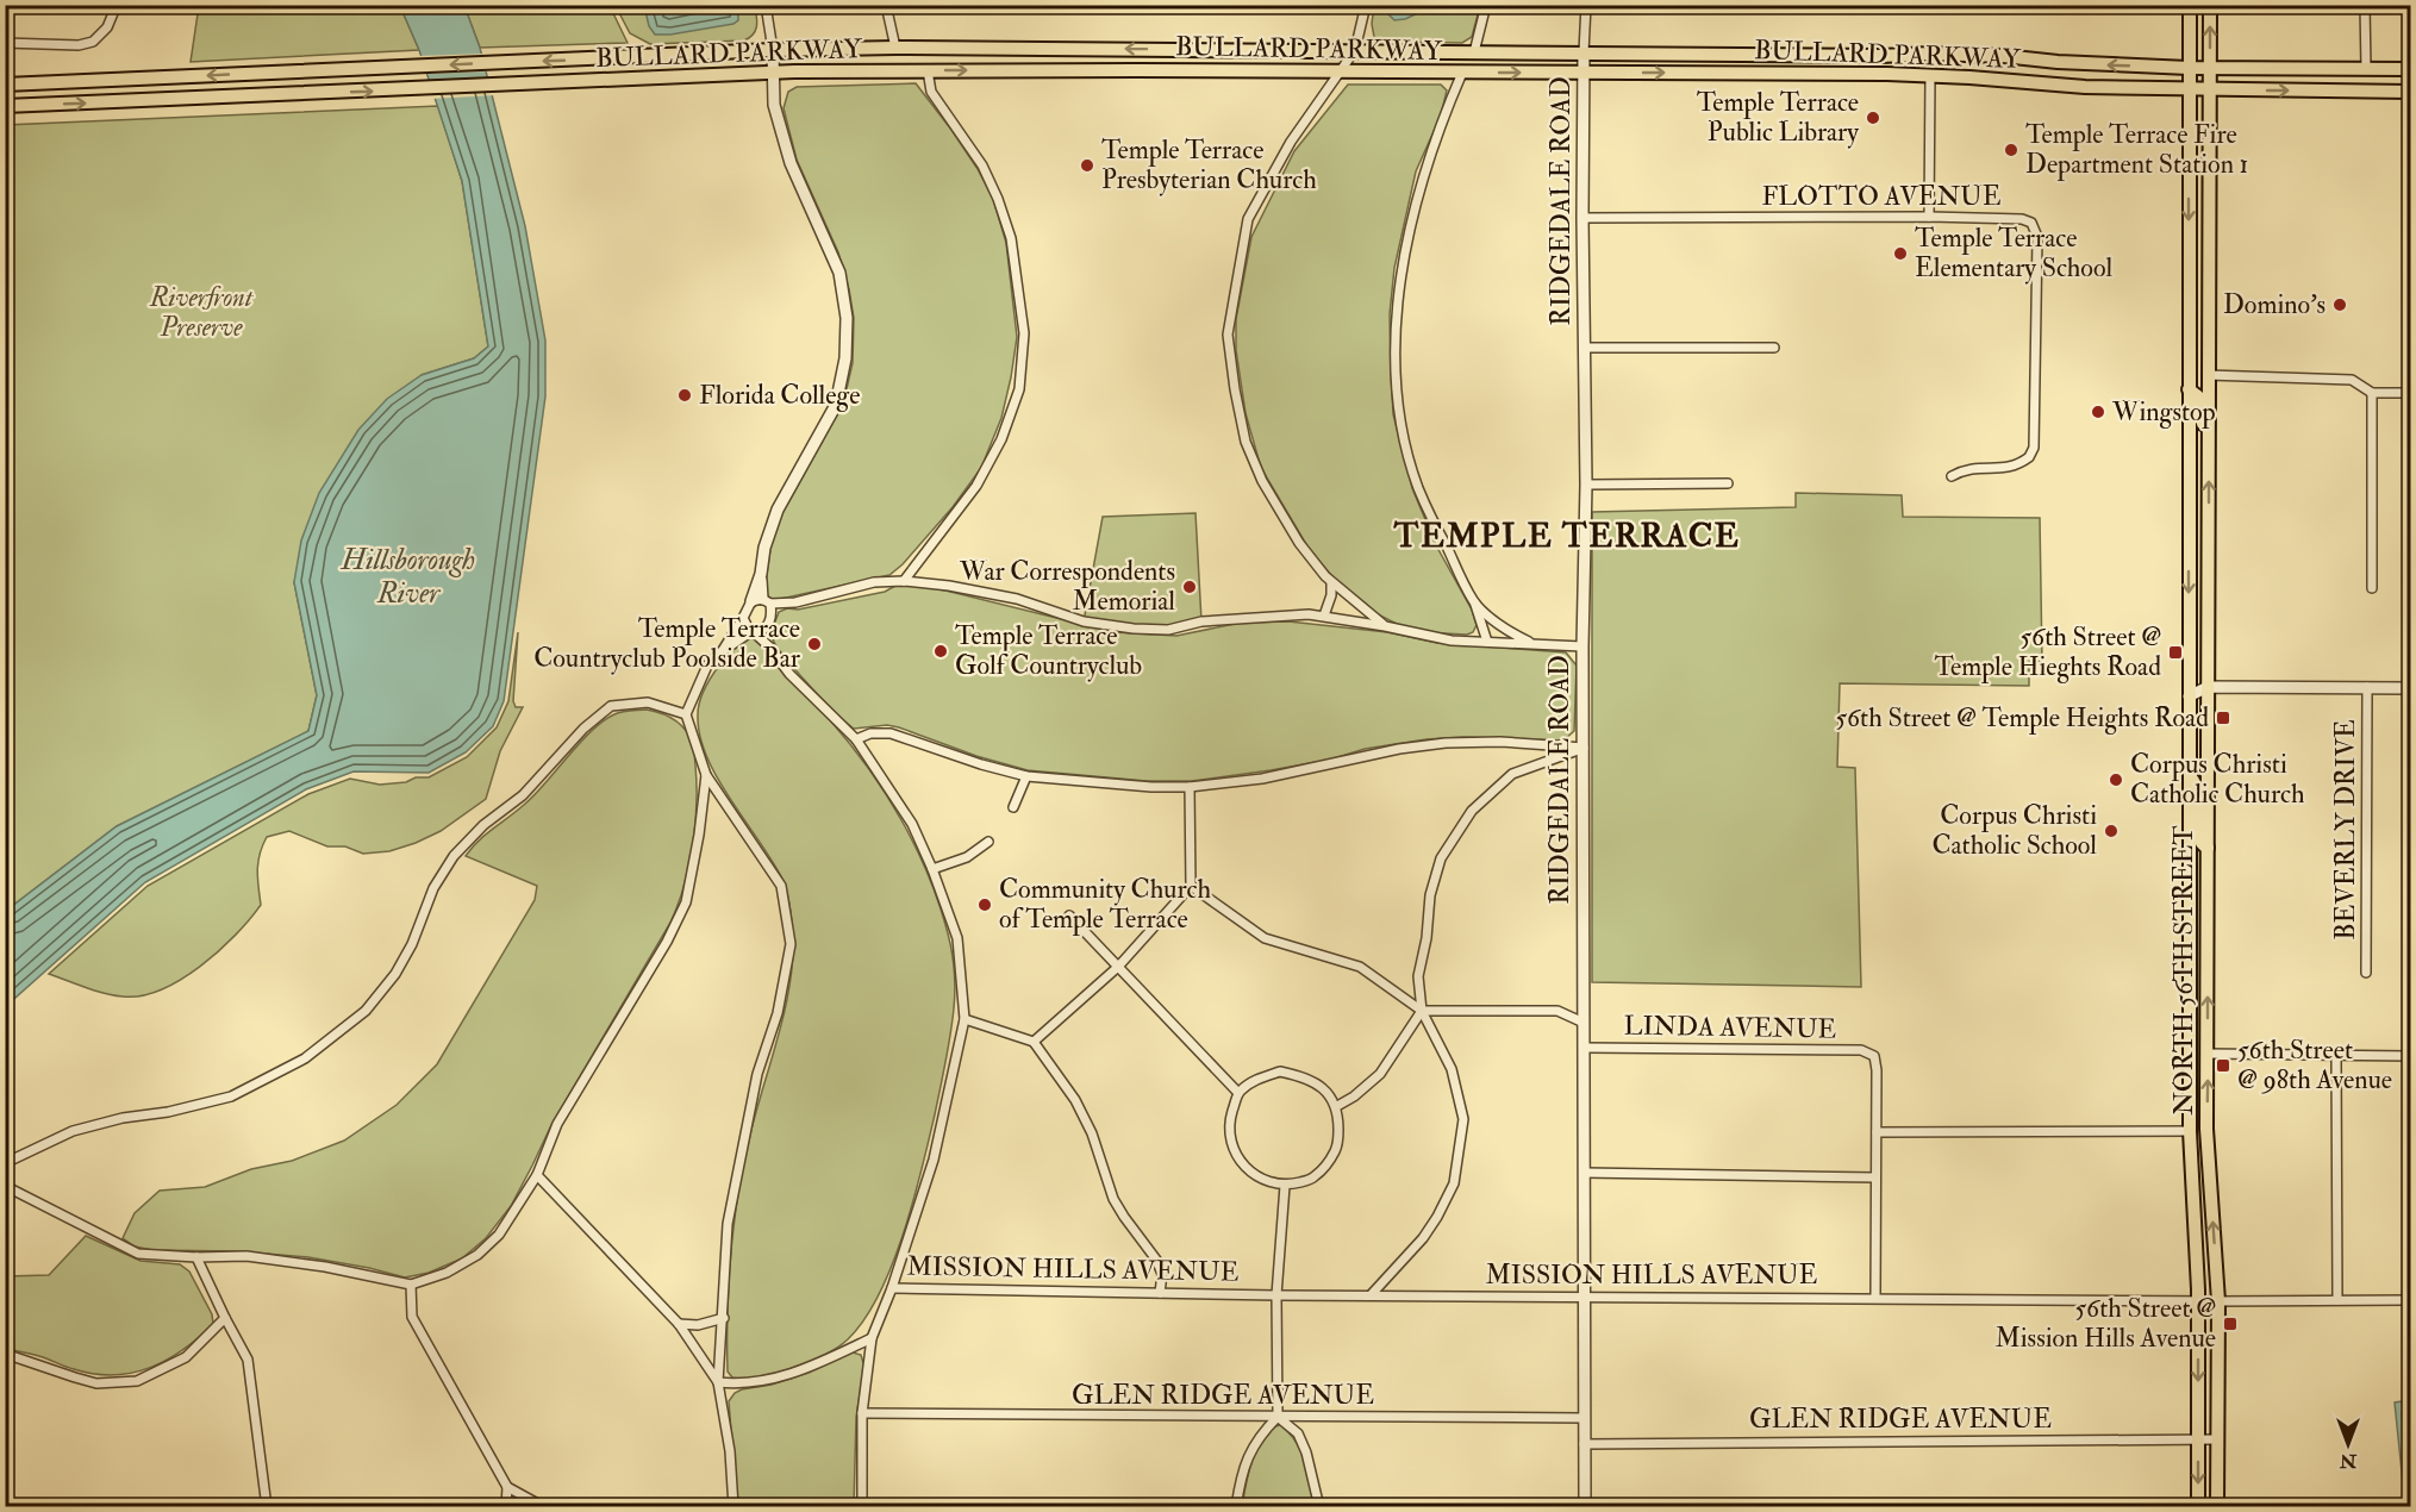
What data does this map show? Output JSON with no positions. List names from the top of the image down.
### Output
{
  "streets": {
    "main road": ["BULLARD PARKWAY", "NORTH 56TH STREET"],
    "street": [
      "FLOTTO AVENUE",
      "RIDGEDALE ROAD",
      "BEVERLY DRIVE",
      "LINDA AVENUE",
      "MISSION HILLS AVENUE",
      "GLEN RIDGE AVENUE"
    ]
  },
  "crossings": [
    ["BULLARD PARKWAY", "RIDGEDALE ROAD"],
    ["BULLARD PARKWAY", "NORTH 56TH STREET"],
    ["FLOTTO AVENUE", "RIDGEDALE ROAD"],
    ["RIDGEDALE ROAD", "LINDA AVENUE"],
    ["RIDGEDALE ROAD", "MISSION HILLS AVENUE"],
    ["RIDGEDALE ROAD", "GLEN RIDGE AVENUE"],
    ["NORTH 56TH STREET", "MISSION HILLS AVENUE"],
    ["NORTH 56TH STREET", "GLEN RIDGE AVENUE"]
  ],
  "districts": ["TEMPLE TERRACE"],
  "water": ["Hillsborough River"],
  "parks": ["Riverfront Preserve"],
  "places": {
    "other": [
      "Temple Terrace Public Library",
      "Temple Terrace Fire Department Station 1",
      "Temple Terrace Presbyterian Church",
      "Temple Terrace Elementary School",
      "Domino's",
      "Florida College",
      "Wingstop",
      "War Correspondents Memorial",
      "Temple Terrace Countryclub Poolside Bar",
      "Temple Terrace Golf Countryclub",
      "Corpus Christi Catholic Church",
      "Corpus Christi Catholic School",
      "Community Church of Temple Terrace"
    ],
    "transit": [
      "56th Street @ Temple Hieghts Road",
      "56th Street @ Temple Heights Road",
      "56th Street @ 98th Avenue",
      "56th Street @ Mission Hills Avenue"
    ]
  },
  "north": "bottom"
}
